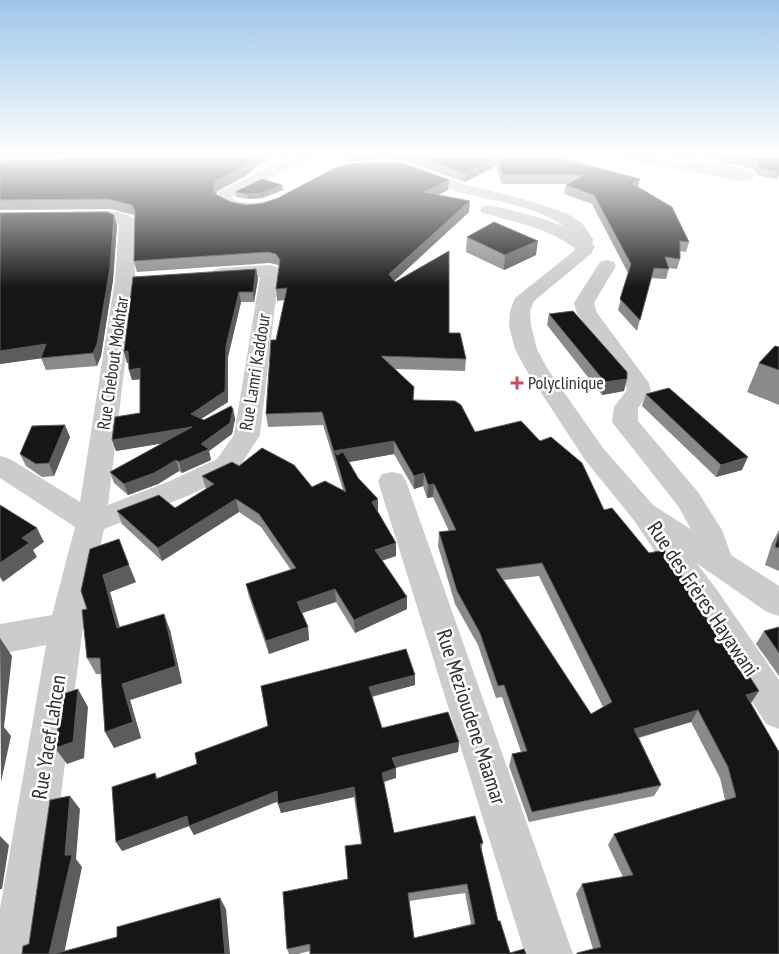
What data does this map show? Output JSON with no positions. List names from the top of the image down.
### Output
{
  "streets": {
    "street": [
      "Rue Chebout Mokhtar",
      "Rue Lamri Kaddour",
      "Rue des Frères Hayawani",
      "Rue Mezioudene Maamar",
      "Rue Yacef Lahcen"
    ]
  },
  "crossings": [
    ["Rue Chebout Mokhtar", "Rue Lamri Kaddour"],
    ["Rue Chebout Mokhtar", "Rue Yacef Lahcen"],
    ["Rue Lamri Kaddour", "Rue Yacef Lahcen"]
  ],
  "places": {
    "health": ["Polyclinique"]
  }
}
